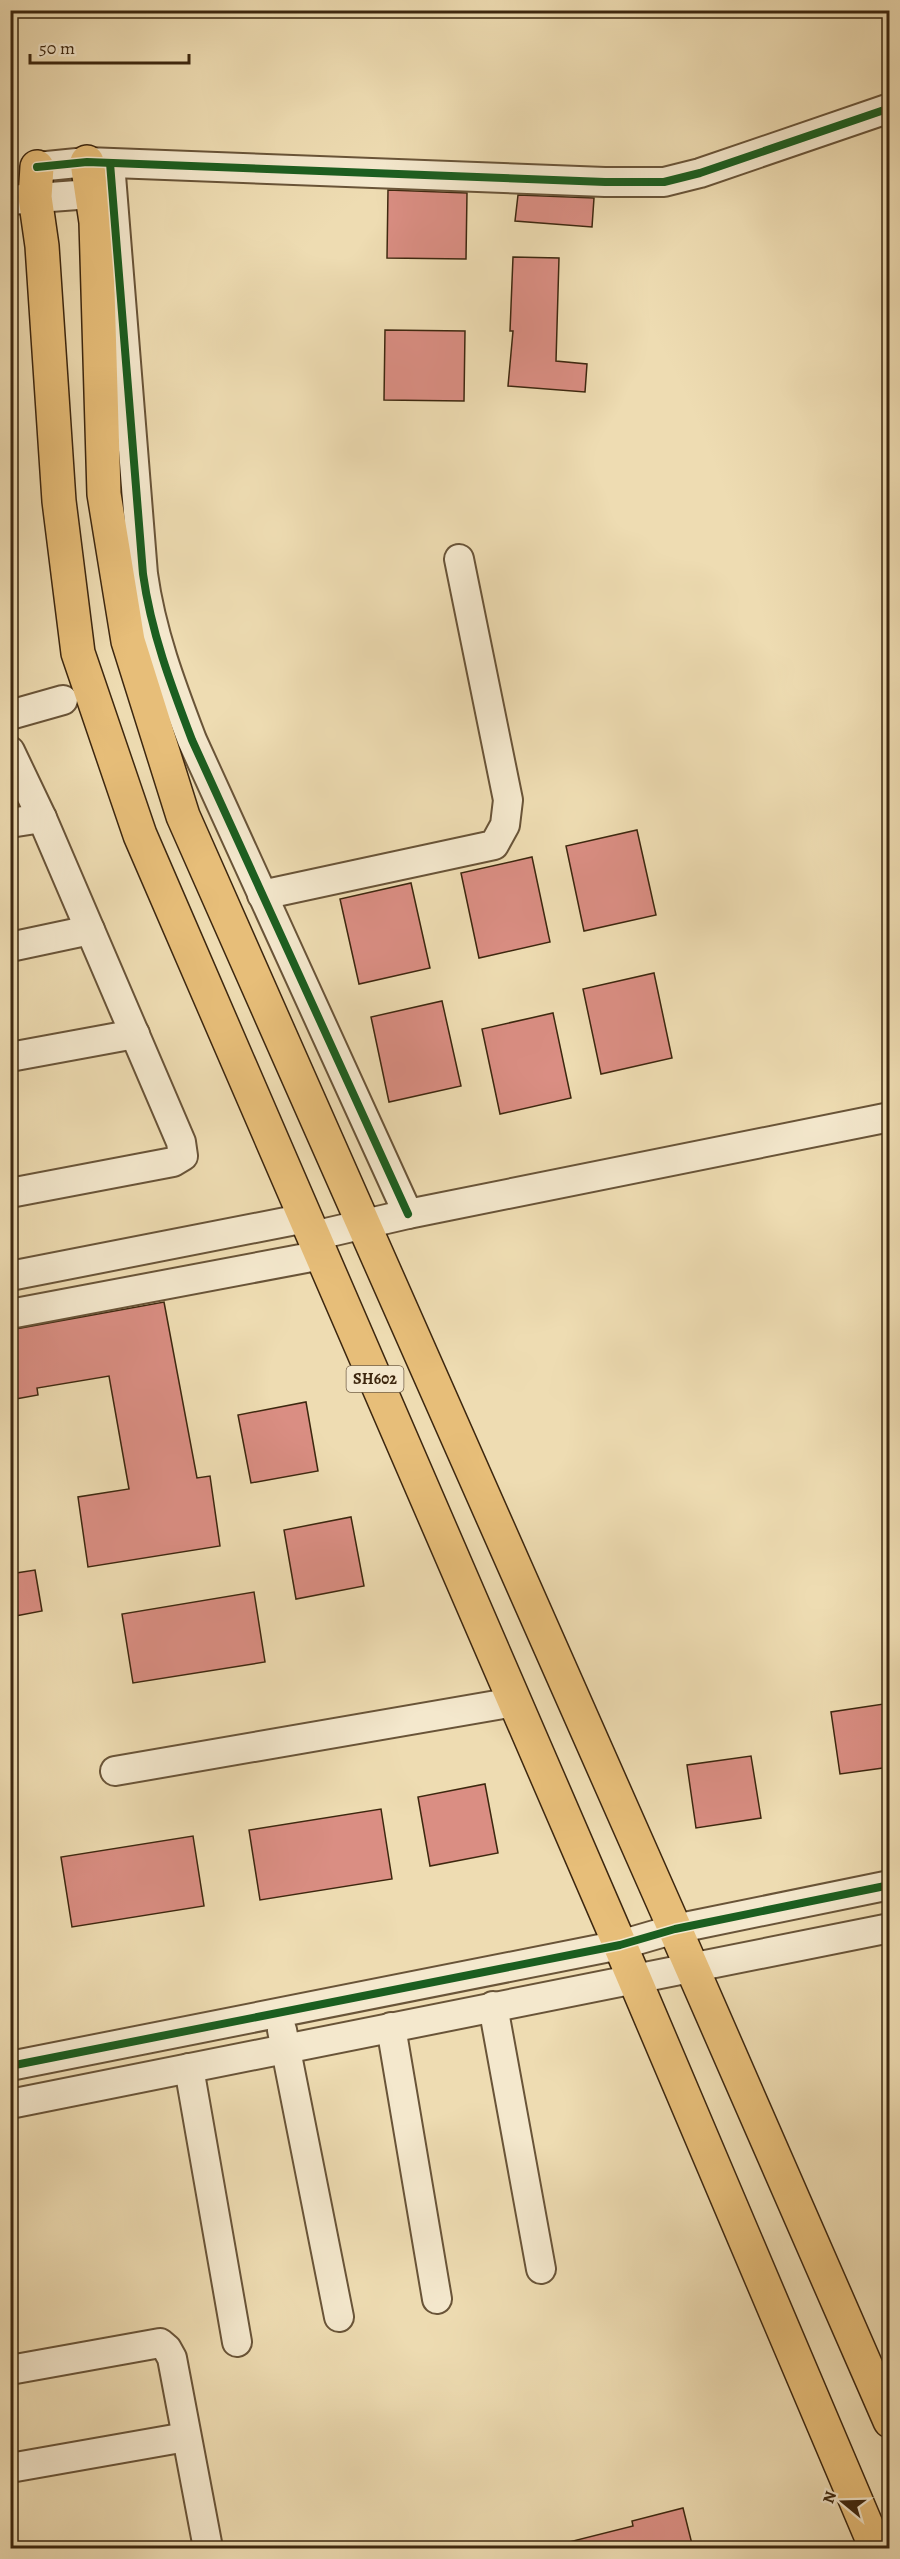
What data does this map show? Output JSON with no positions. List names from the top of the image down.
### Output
{
  "streets": {
    "main road": ["SH602"]
  },
  "scale_bar": "50 m",
  "north": "left"
}
